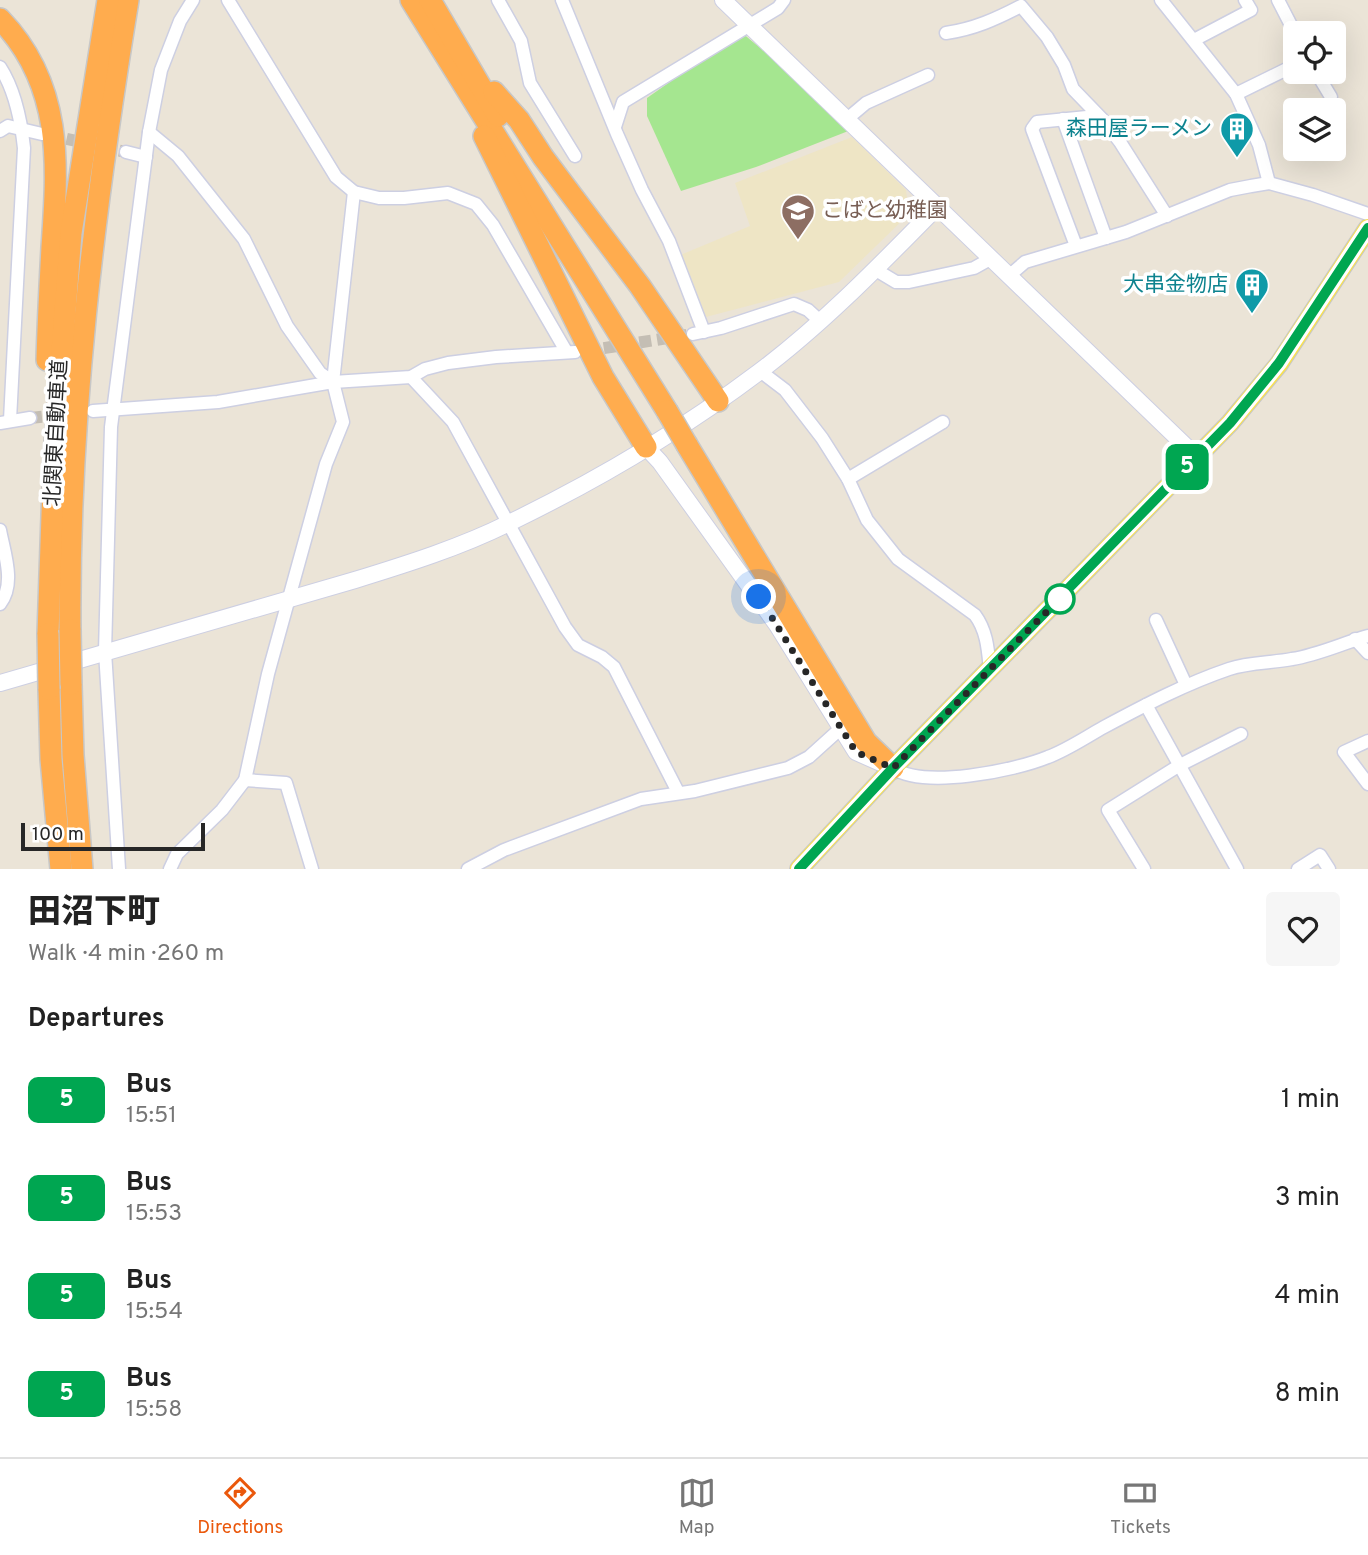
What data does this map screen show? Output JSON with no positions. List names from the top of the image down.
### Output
{
  "streets": {
    "highway": ["北関東自動車道"]
  },
  "places": {
    "building": ["森田屋ラーメン", "大串金物店"],
    "school or university": ["こばと幼稚園"]
  },
  "lines": ["bus line 5"],
  "scale_bar": "100 m",
  "page": {
    "on_map": "5",
    "scale": "100 m",
    "heading": [
      ["田沼下町", "Walk · 4 min · 260 m"],
      "Departures"
    ],
    "list": [
      {
        "mark": "5",
        "name": "Bus",
        "note": "15:51",
        "value": "1 min"
      },
      {
        "mark": "5",
        "name": "Bus",
        "note": "15:53",
        "value": "3 min"
      },
      {
        "mark": "5",
        "name": "Bus",
        "note": "15:54",
        "value": "4 min"
      },
      {
        "mark": "5",
        "name": "Bus",
        "note": "15:58",
        "value": "8 min"
      }
    ],
    "tabs": ["Directions", "Map", "Tickets"]
  }
}
